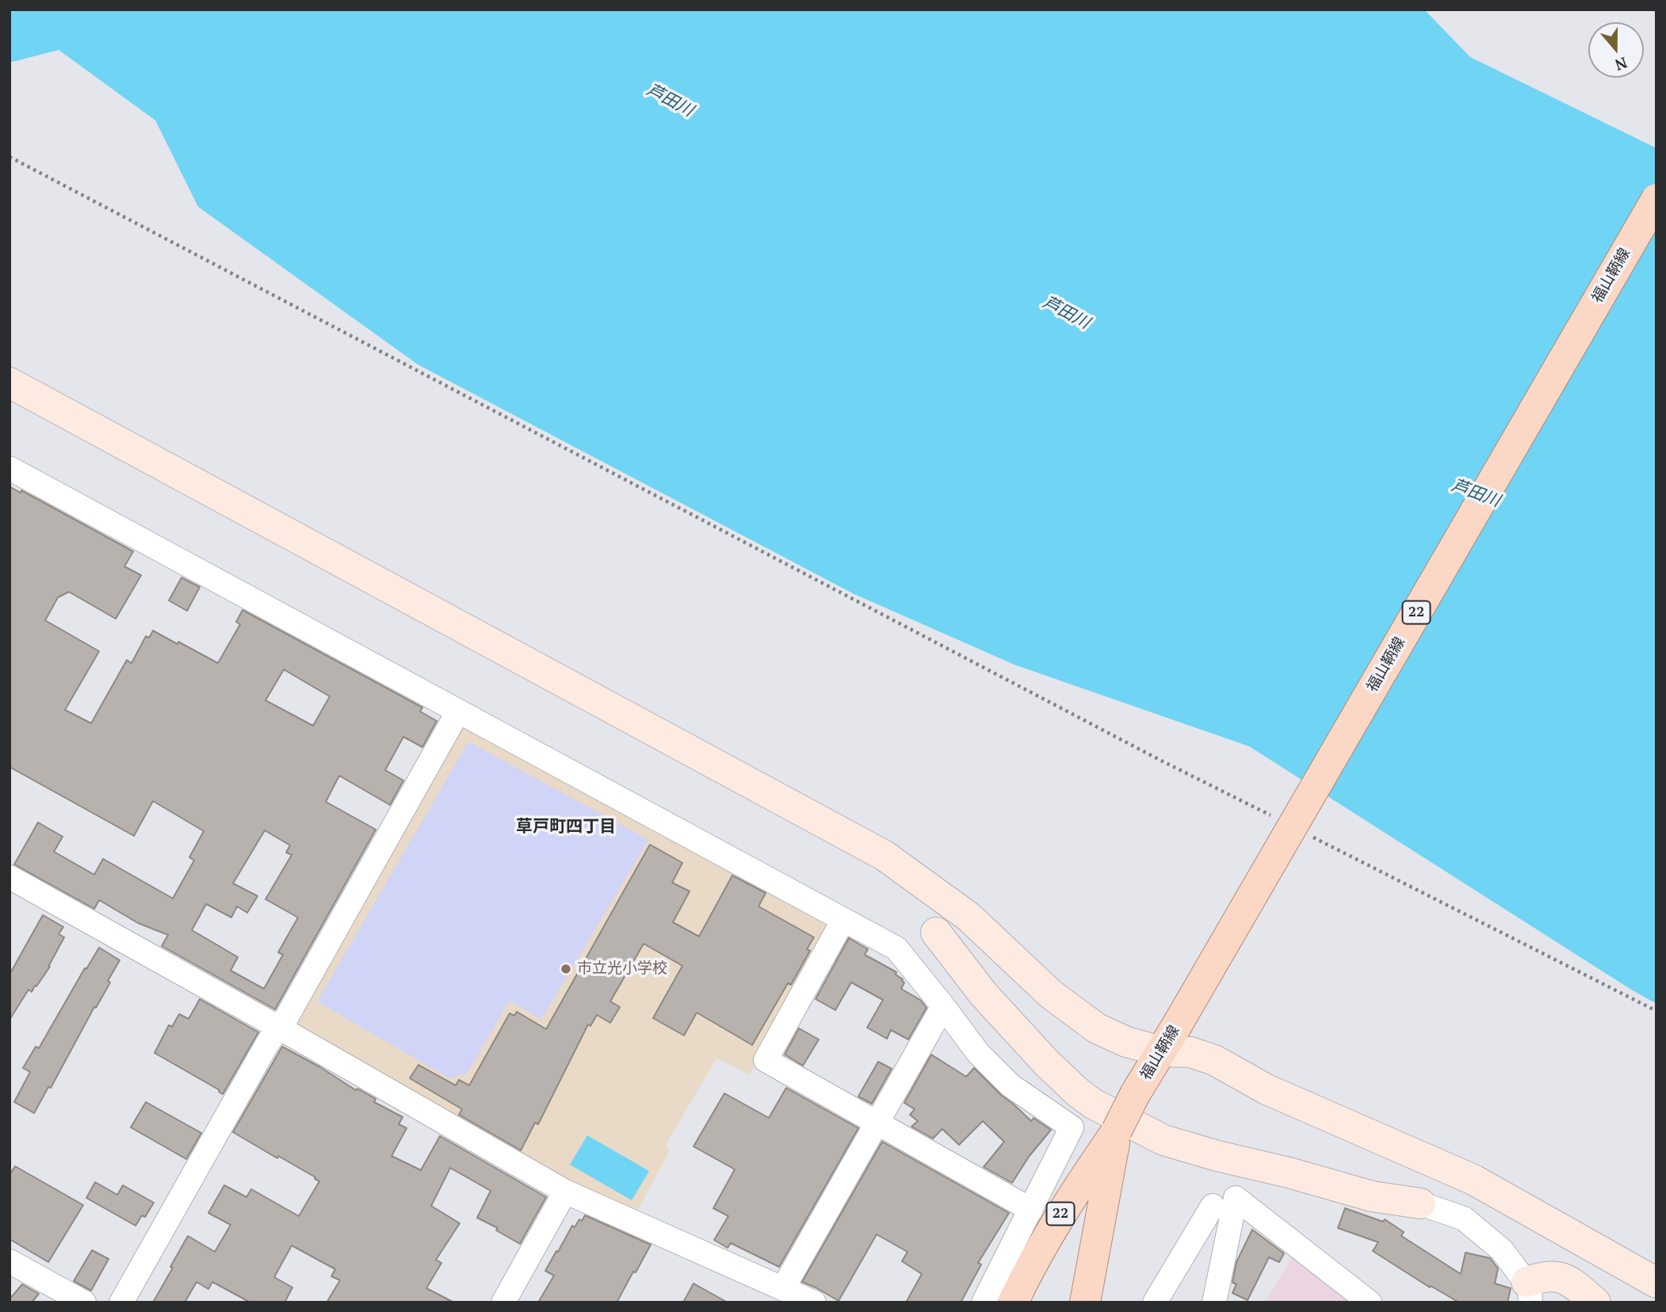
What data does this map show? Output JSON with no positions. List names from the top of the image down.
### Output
{
  "streets": {
    "main road": ["福山鞆線", "22"]
  },
  "districts": ["草戸町四丁目"],
  "water": ["芦田川"],
  "places": ["市立光小学校"],
  "north": "bottom"
}
